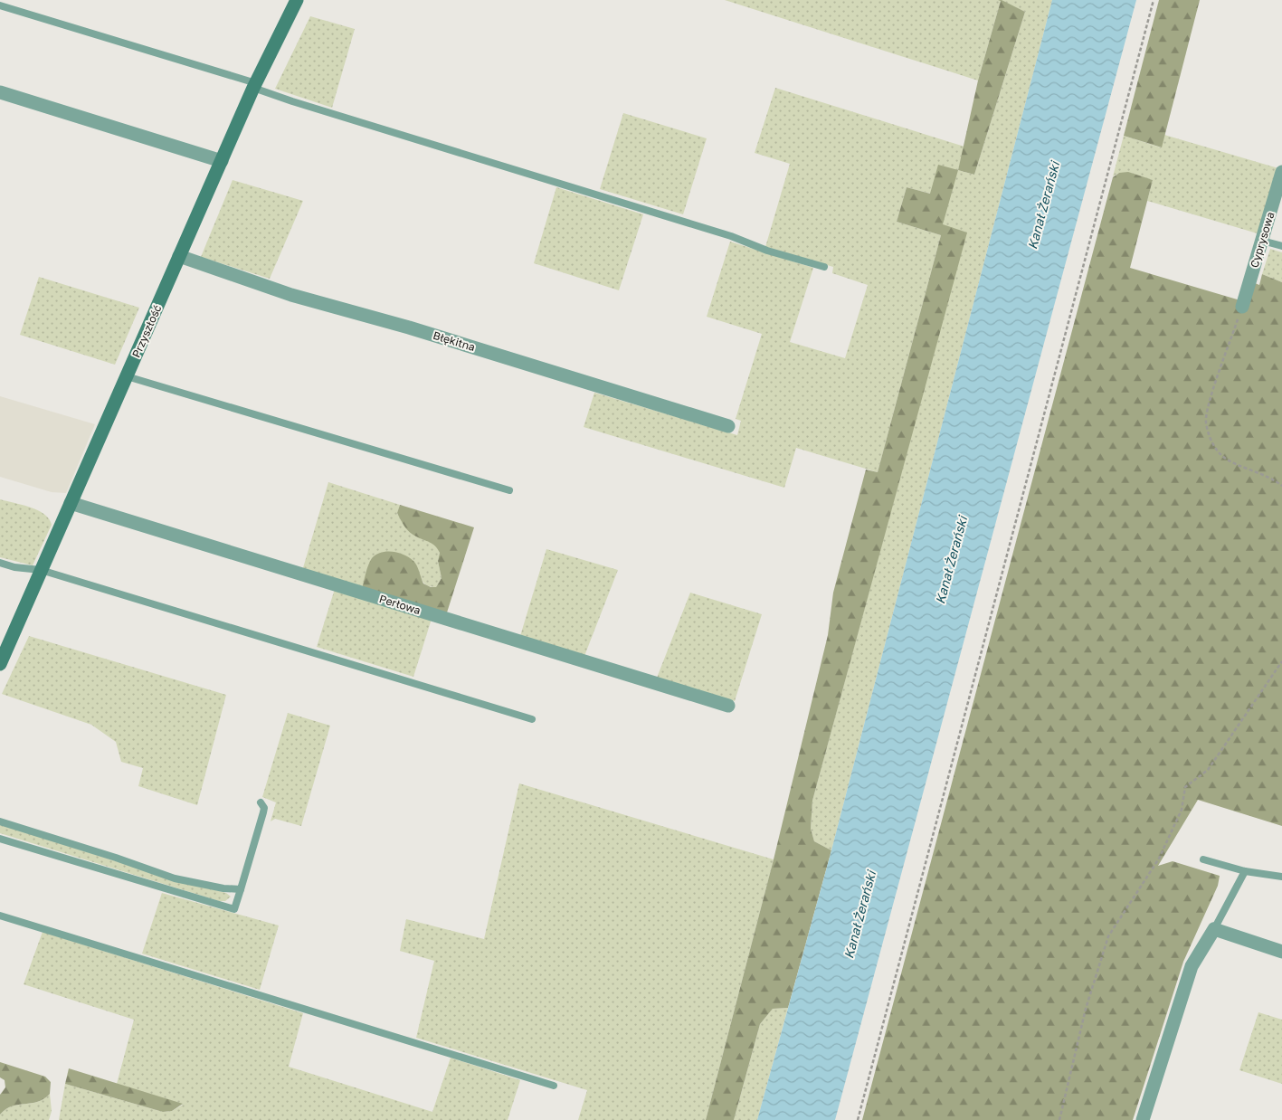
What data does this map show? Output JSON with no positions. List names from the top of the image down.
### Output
{
  "streets": {
    "street": [
      "Cyprysowa",
      "Przyszłość",
      "Błękitna",
      "Perłowa"
    ]
  },
  "crossings": [
    ["Przyszłość", "Błękitna"],
    ["Przyszłość", "Perłowa"]
  ],
  "water": ["Kanał Żerański"]
}
